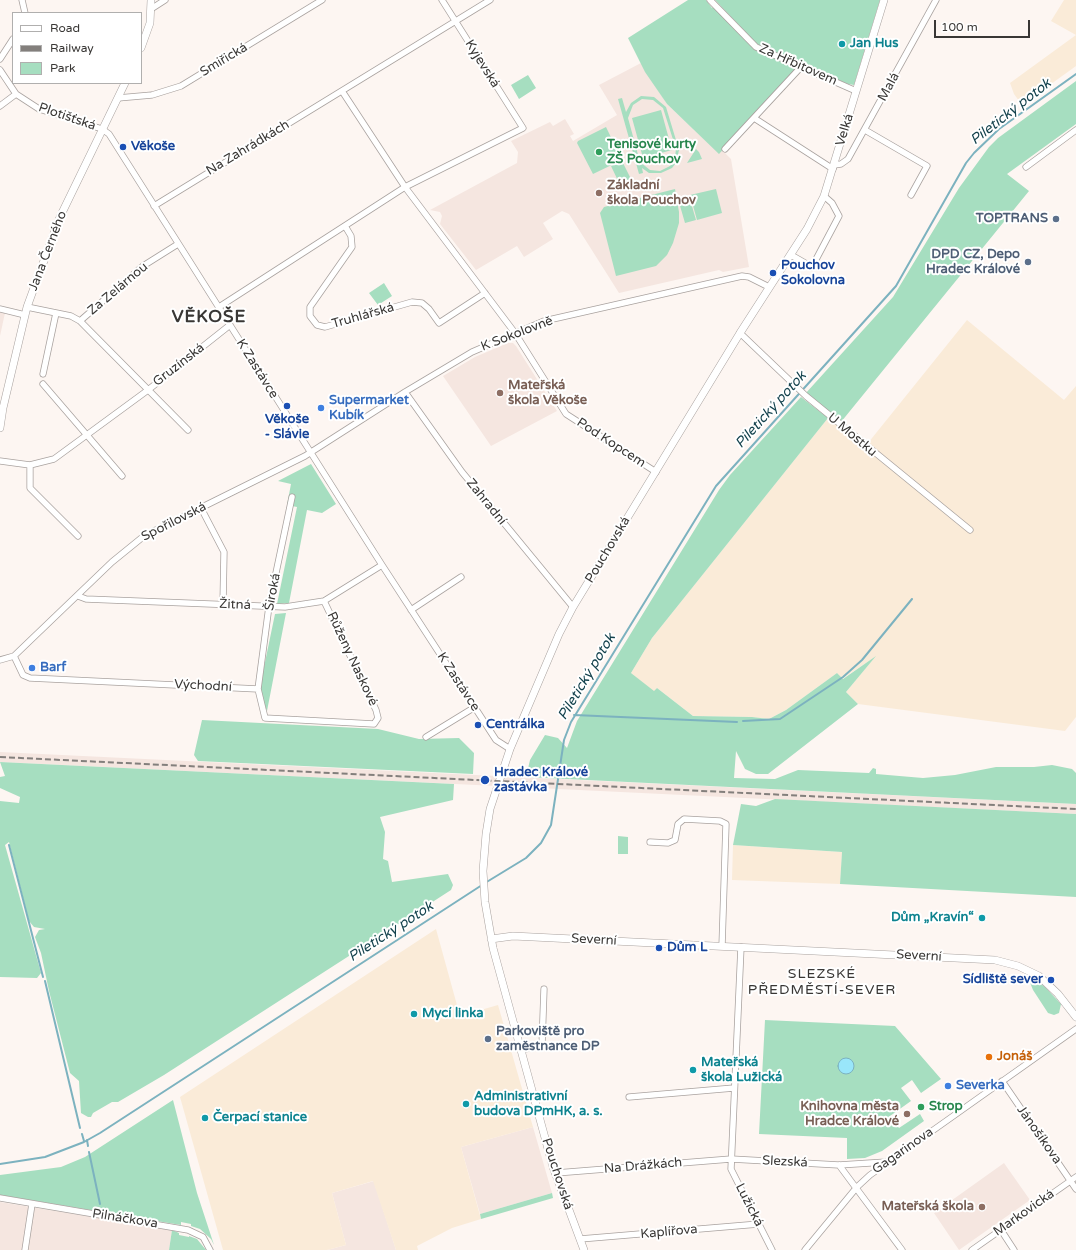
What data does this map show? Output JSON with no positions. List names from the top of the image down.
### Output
{
  "streets": {
    "street": [
      "Smiřická",
      "Kyjevská",
      "Za Hřbitovem",
      "Malá",
      "Plotišťská",
      "Velká",
      "Na Zahrádkách",
      "Jana Černého",
      "Za Zelárnou",
      "Truhlářská",
      "K Sokolovně",
      "Gruzínská",
      "K Zastávce",
      "U Mostku",
      "Pod Kopcem",
      "Zahradní",
      "Spořilovská",
      "Pouchovská",
      "Široká",
      "Žitná",
      "Růženy Naskové",
      "Východní",
      "Severní",
      "Jánošíkova",
      "Gagarinova",
      "Slezská",
      "Na Drážkách",
      "Lužická",
      "Markovická",
      "Pilnáčkova",
      "Kaplířova"
    ]
  },
  "crossings": [
    ["Smiřická", "Jana Černého"],
    ["Kyjevská", "Na Zahrádkách"],
    ["Za Hřbitovem", "Velká"],
    ["Malá", "Velká"],
    ["Malá", "Pouchovská"],
    ["Plotišťská", "Jana Černého"],
    ["Plotišťská", "K Zastávce"],
    ["Velká", "Pouchovská"],
    ["Na Zahrádkách", "K Zastávce"],
    ["Jana Černého", "Za Zelárnou"],
    ["Jana Černého", "K Zastávce"],
    ["Za Zelárnou", "Gruzínská"],
    ["Za Zelárnou", "K Zastávce"],
    ["K Sokolovně", "K Zastávce"],
    ["K Sokolovně", "Pod Kopcem"],
    ["K Sokolovně", "Zahradní"],
    ["K Sokolovně", "Spořilovská"],
    ["K Sokolovně", "Pouchovská"],
    ["Gruzínská", "K Zastávce"],
    ["K Zastávce", "Spořilovská"],
    ["K Zastávce", "Pouchovská"],
    ["K Zastávce", "Žitná"],
    ["U Mostku", "Pouchovská"],
    ["Pod Kopcem", "Pouchovská"],
    ["Zahradní", "Pouchovská"],
    ["Spořilovská", "Žitná"],
    ["Spořilovská", "Východní"],
    ["Pouchovská", "Severní"],
    ["Pouchovská", "Na Drážkách"],
    ["Pouchovská", "Kaplířova"],
    ["Široká", "Žitná"],
    ["Široká", "Růženy Naskové"],
    ["Široká", "Východní"],
    ["Žitná", "Růženy Naskové"],
    ["Růženy Naskové", "Východní"],
    ["Jánošíkova", "Gagarinova"],
    ["Jánošíkova", "Markovická"],
    ["Gagarinova", "Slezská"],
    ["Slezská", "Na Drážkách"],
    ["Slezská", "Lužická"],
    ["Na Drážkách", "Lužická"],
    ["Lužická", "Kaplířova"]
  ],
  "districts": ["VĚKOŠE", "SLEZSKÉ PŘEDMĚSTÍ-SEVER"],
  "water": ["Piletický potok"],
  "places": [
    "Jan Hus",
    "Věkoše",
    "Tenisové kurty ZŠ Pouchov",
    "Základní škola Pouchov",
    "TOPTRANS",
    "DPD CZ, Depo Hradec Králové",
    "Pouchov Sokolovna",
    "Mateřská škola Věkoše",
    "Věkoše - Slávie",
    "Supermarket Kubík",
    "Barf",
    "Centrálka",
    "Hradec Králové zastávka",
    "Dům „Kravín“",
    "Dům L",
    "Sídliště sever",
    "Mycí linka",
    "Parkoviště pro zaměstnance DP",
    "Jonáš",
    "Mateřská škola Lužická",
    "Severka",
    "Administrativní budova DPmHK, a. s.",
    "Strop",
    "Knihovna města Hradce Králové",
    "Čerpací stanice",
    "Mateřská škola"
  ],
  "legend": ["Road", "Railway", "Park"],
  "scale_bar": "100 m"
}
